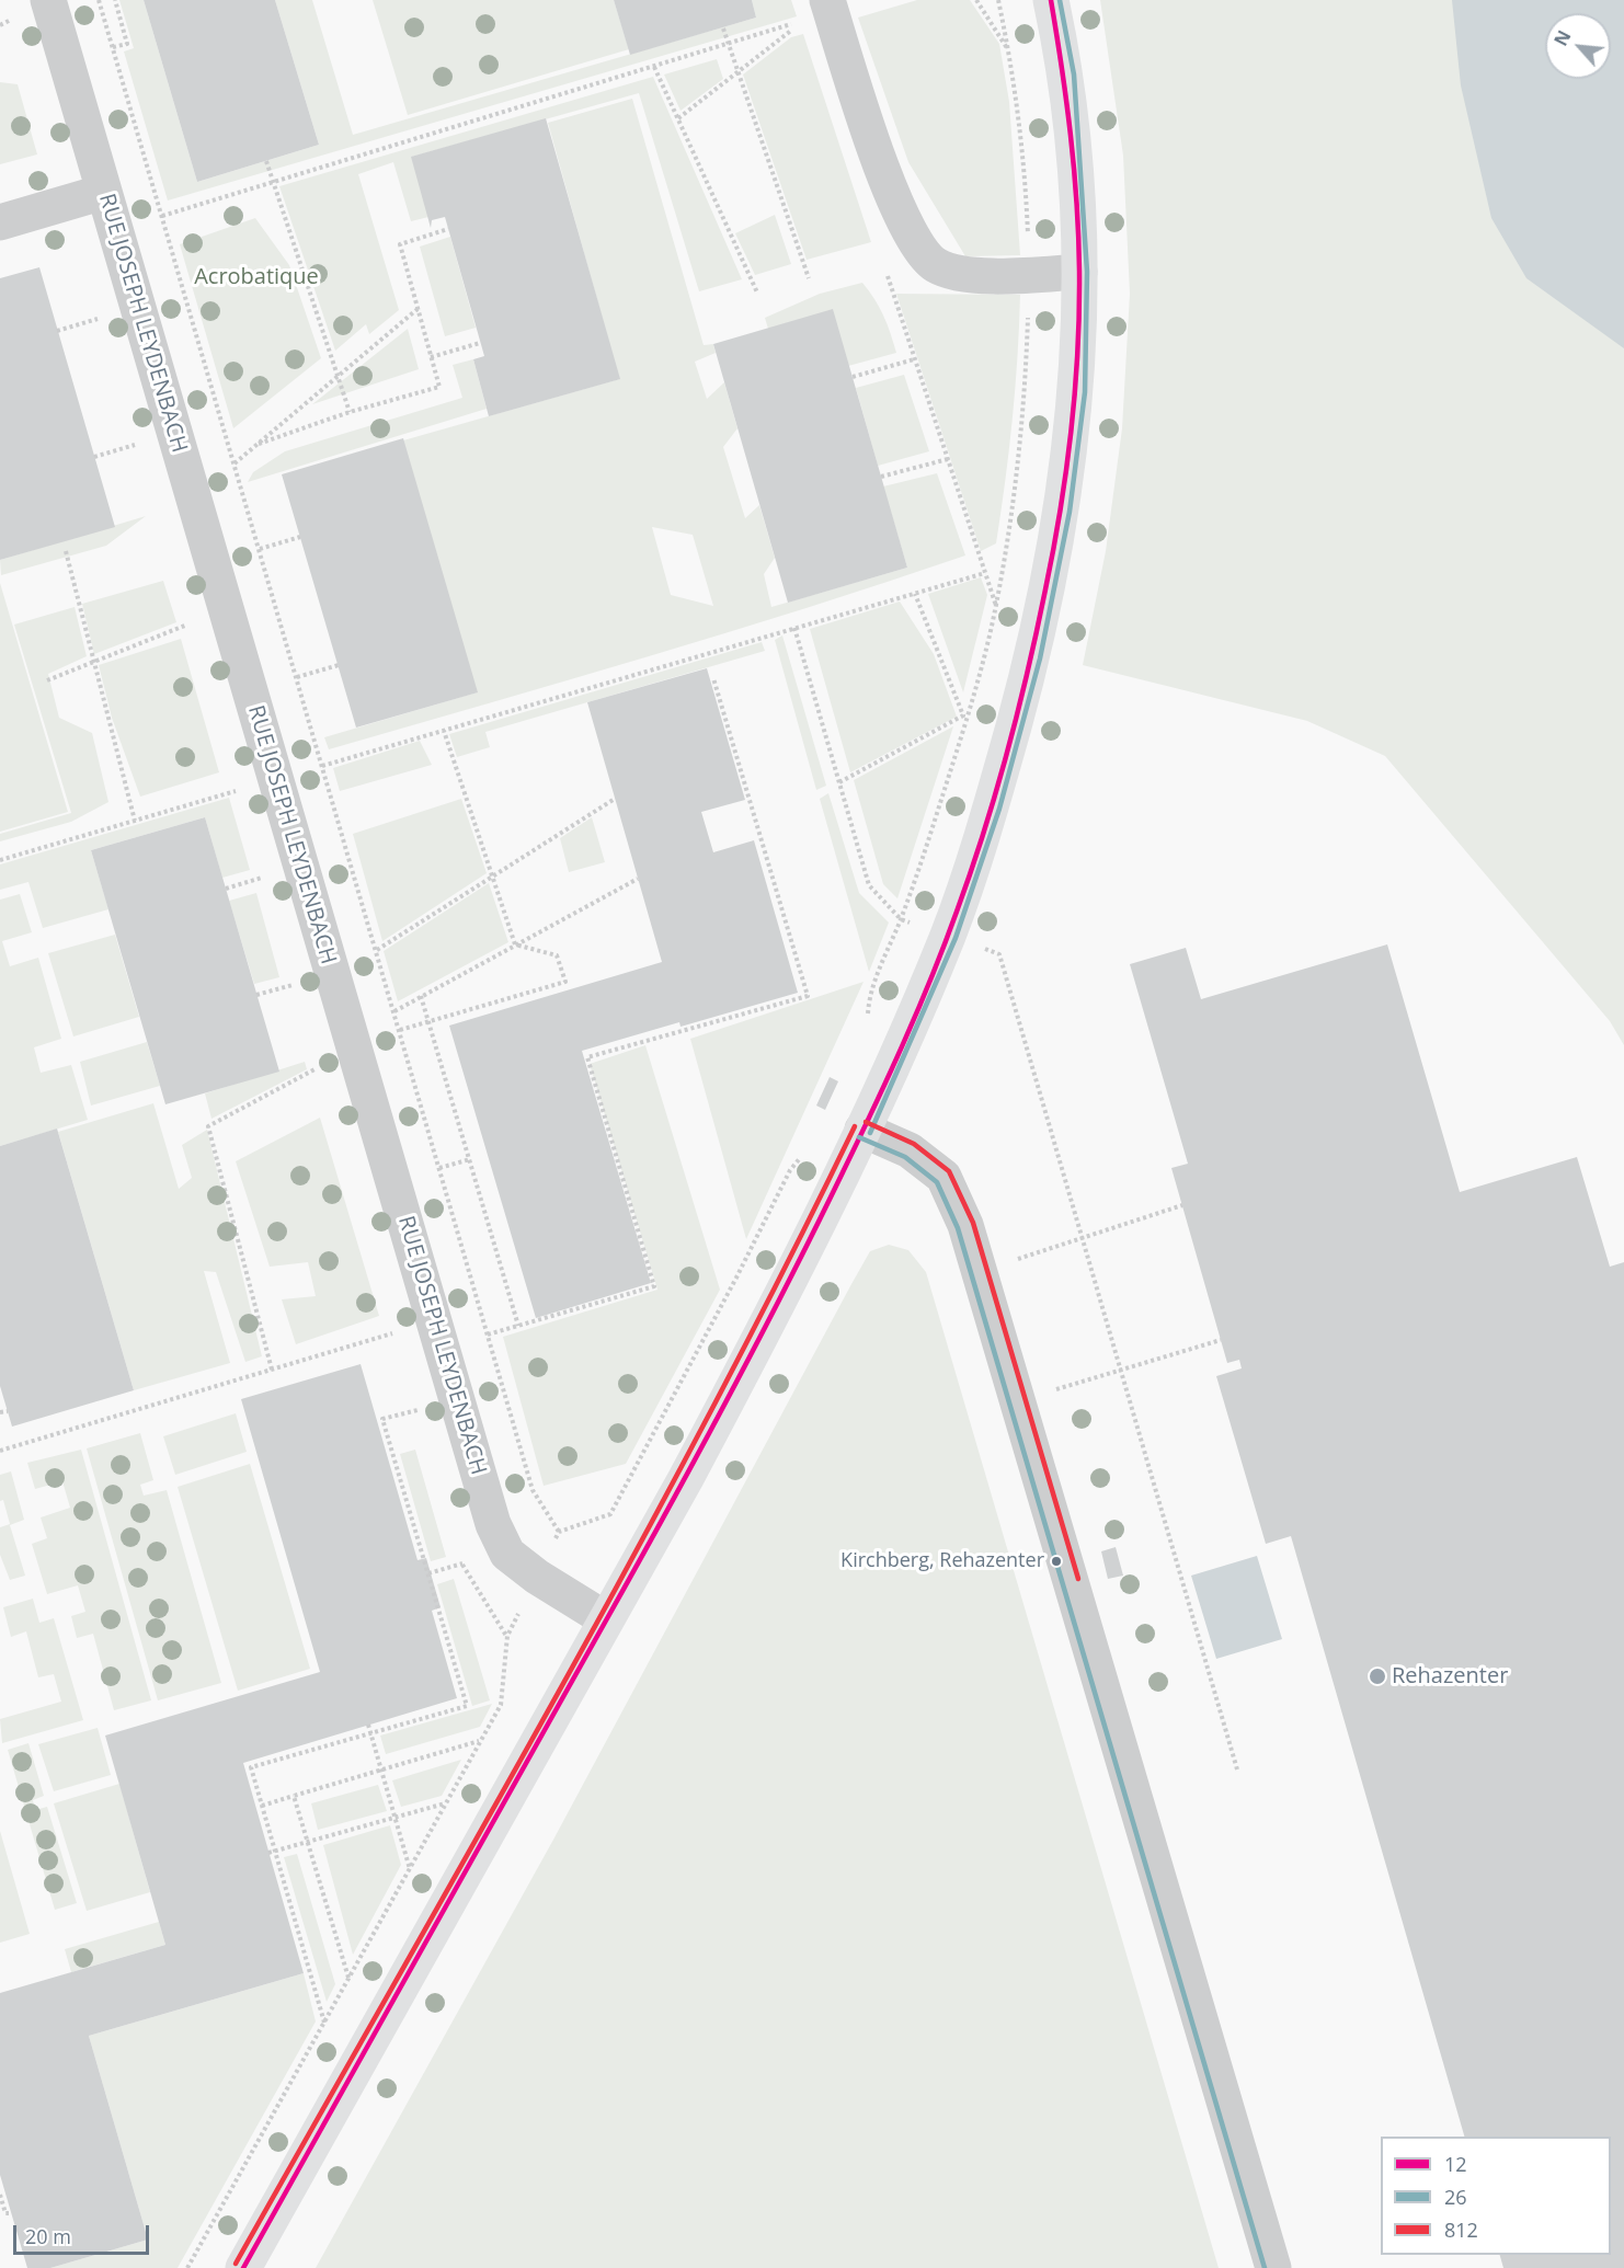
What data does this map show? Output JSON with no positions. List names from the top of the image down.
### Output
{
  "streets": {
    "street": ["RUE JOSEPH LEYDENBACH"]
  },
  "parks": ["Acrobatique"],
  "places": ["Kirchberg, Rehazenter", "Rehazenter"],
  "lines": ["transit line 12", "transit line 26", "transit line 812"],
  "legend": ["12", "26", "812"],
  "scale_bar": "20 m",
  "north": "top left"
}
